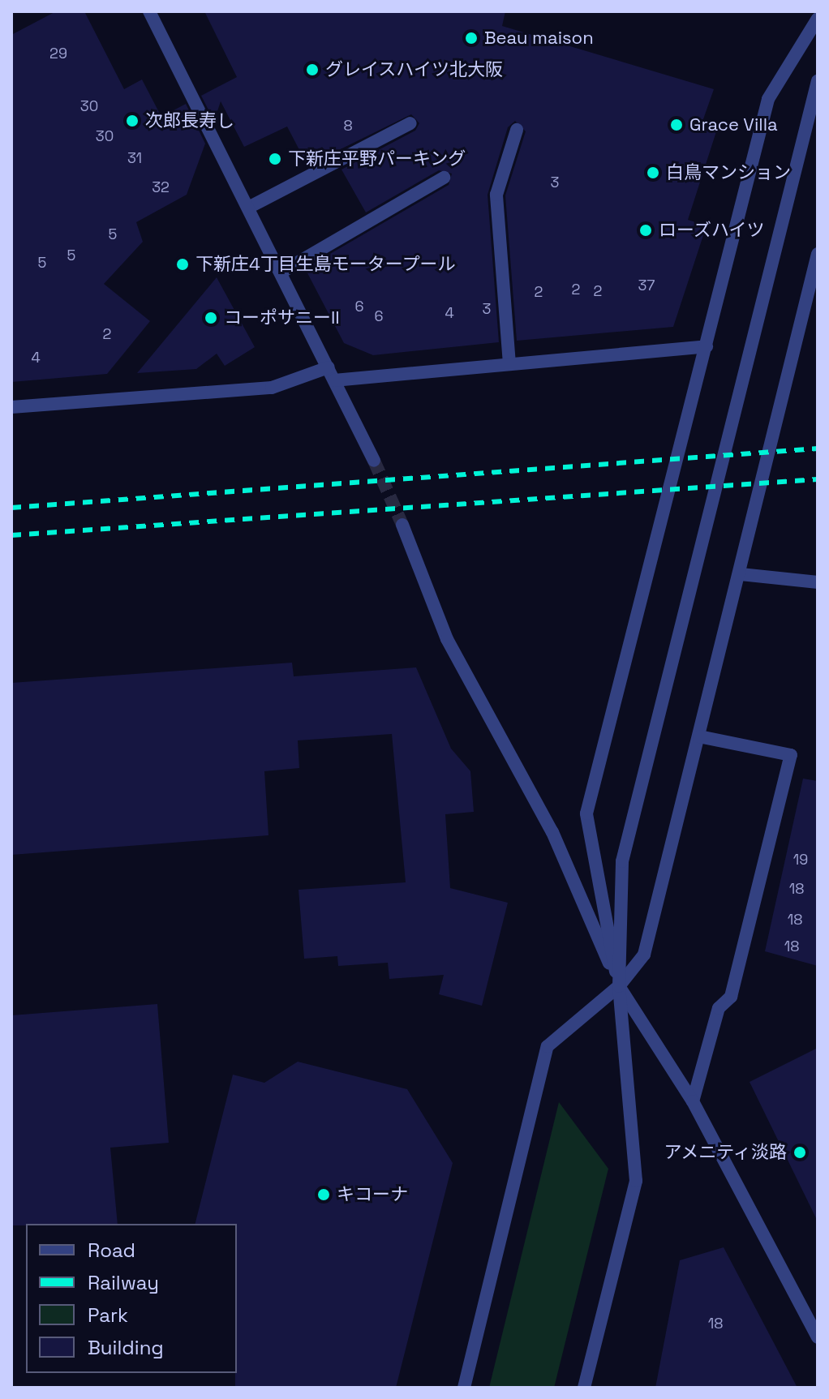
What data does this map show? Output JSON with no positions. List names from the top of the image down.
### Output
{
  "places": [
    "Beau maison",
    "グレイスハイツ北大阪",
    "次郎長寿し",
    "Grace Villa",
    "下新庄平野パーキング",
    "白鳥マンション",
    "ローズハイツ",
    "下新庄4丁目生島モータープール",
    "コーポサニーII",
    "アメニティ淡路",
    "キコーナ"
  ],
  "house_numbers": [
    "29",
    "30",
    "8",
    "30",
    "31",
    "3",
    "32",
    "5",
    "5",
    "5",
    "37",
    "2",
    "2",
    "2",
    "6",
    "3",
    "4",
    "6",
    "2",
    "4",
    "19",
    "18",
    "18",
    "18",
    "18"
  ],
  "legend": [
    "Road",
    "Railway",
    "Park",
    "Building"
  ]
}
